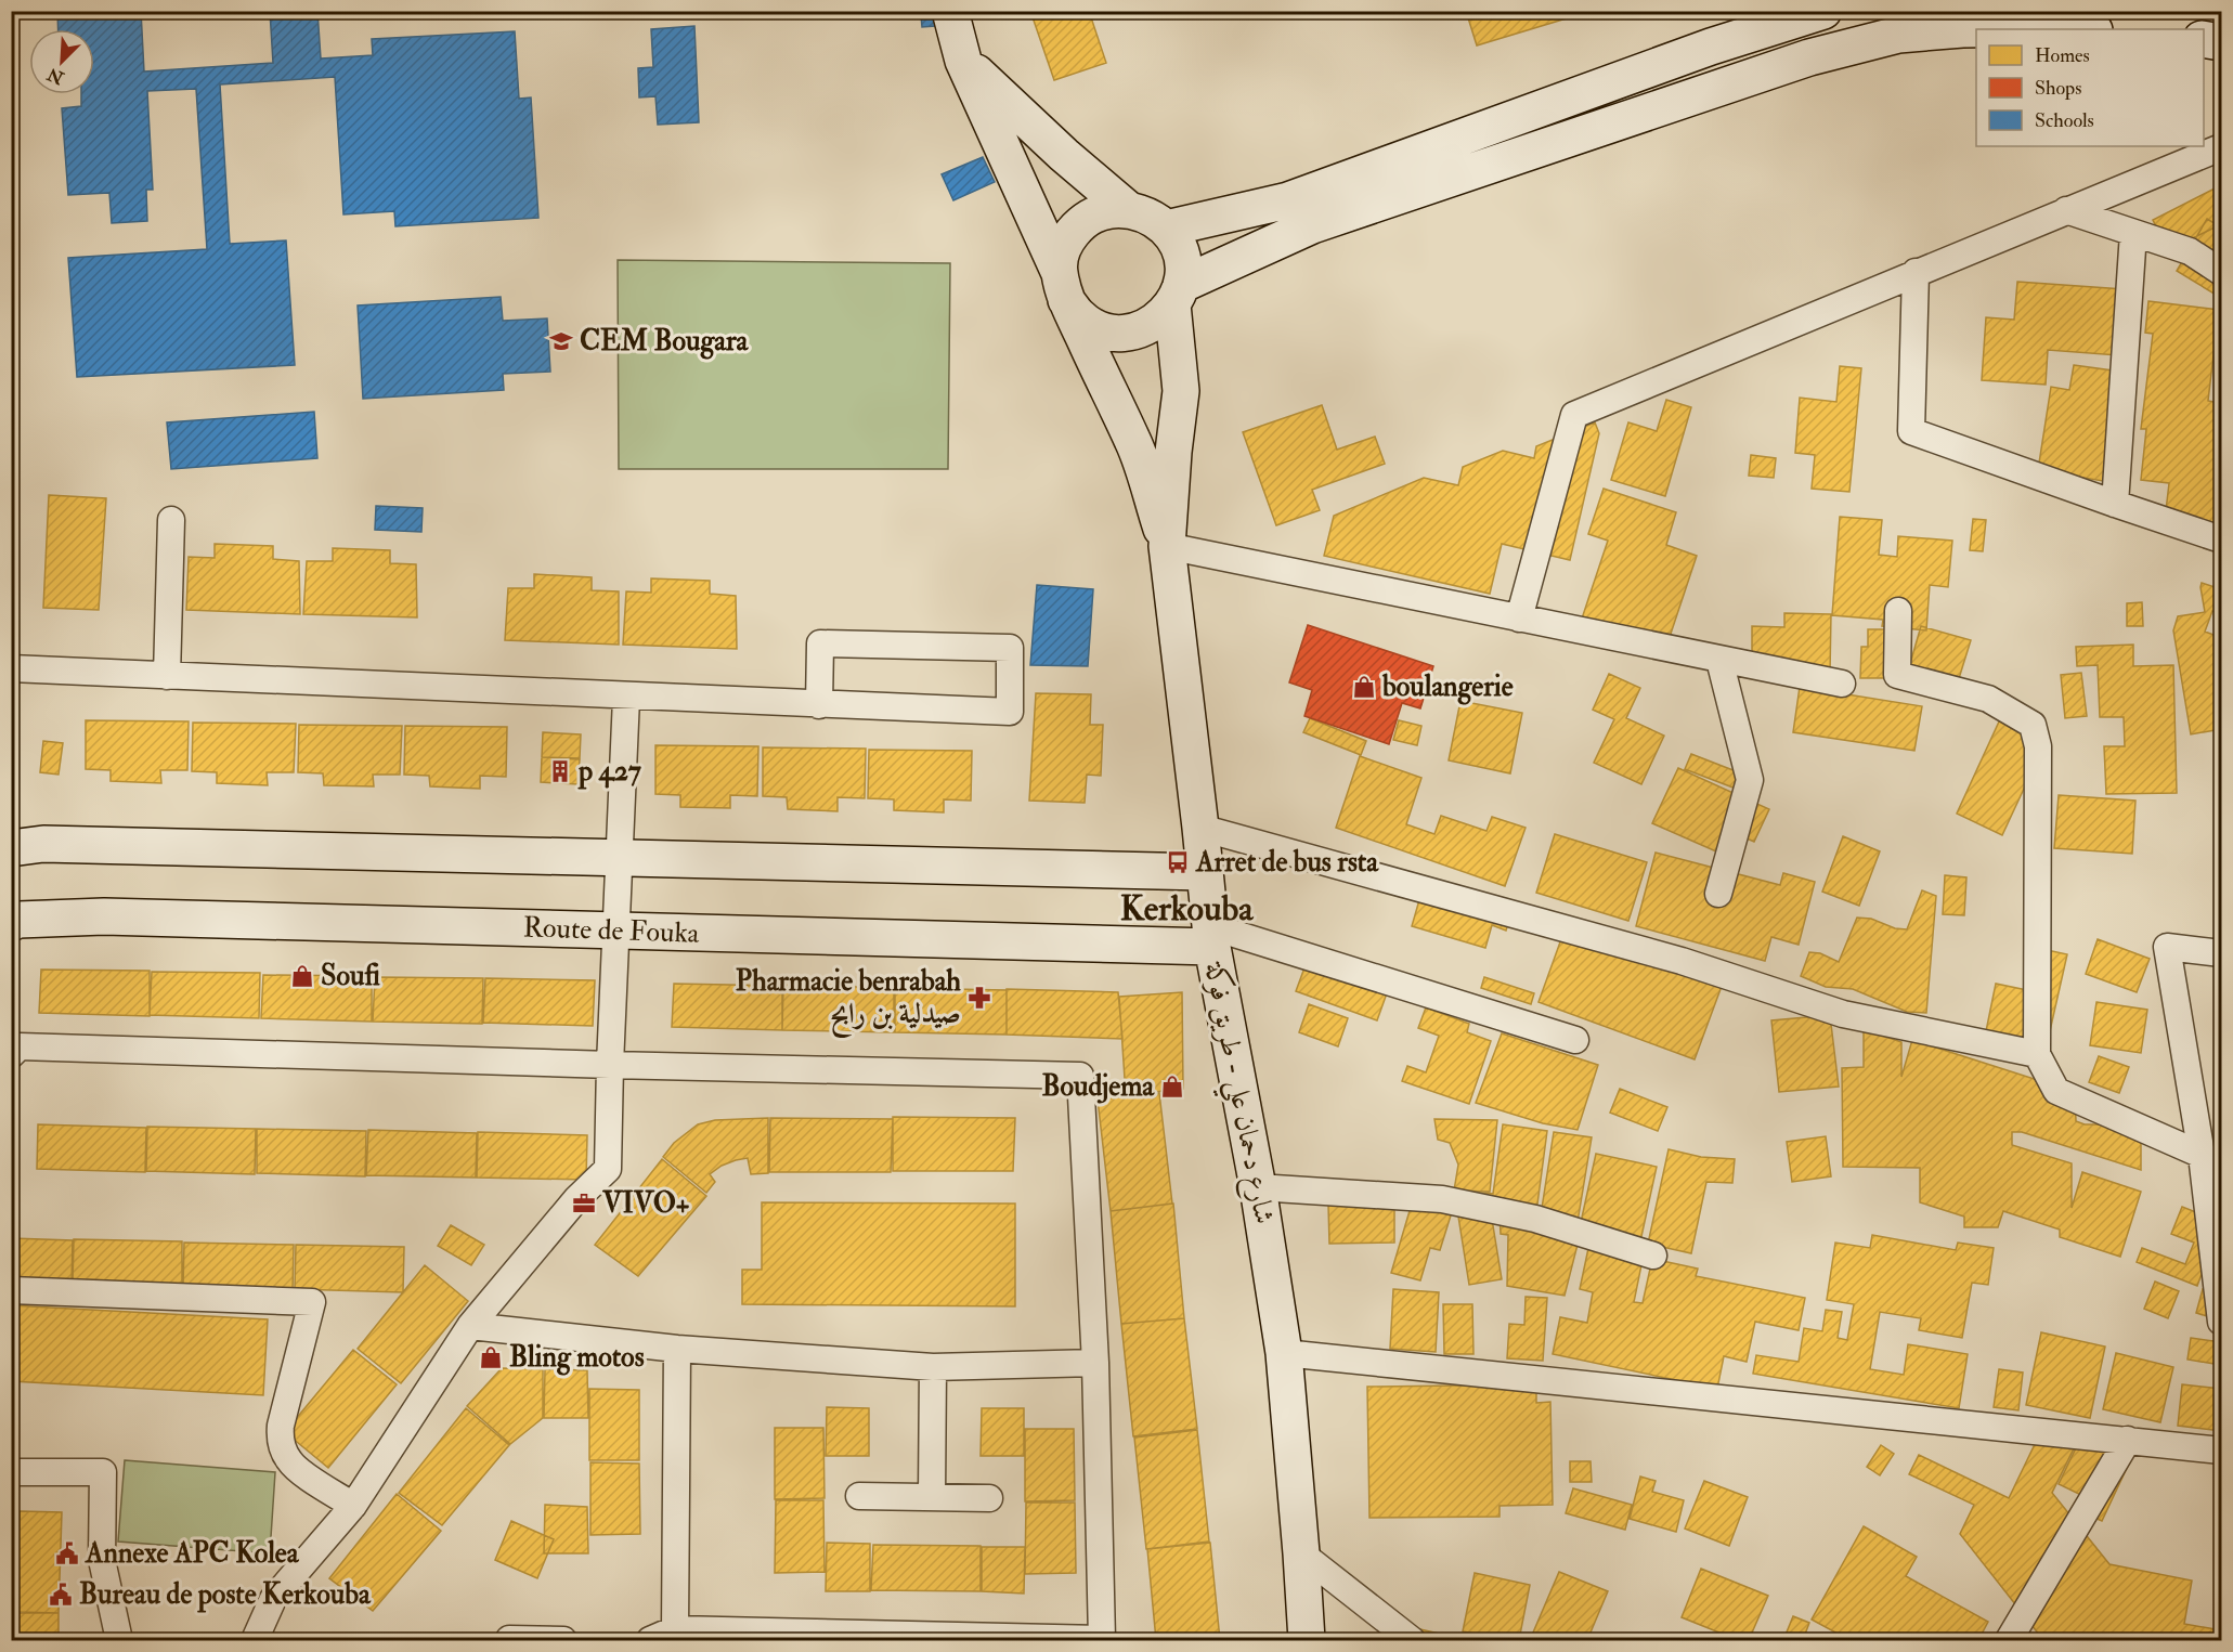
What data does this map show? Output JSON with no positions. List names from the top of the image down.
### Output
{
  "streets": {
    "main road": ["Route de Fouka", "شارع دحمان علي - طريق فوكة"]
  },
  "crossings": [
    ["Route de Fouka", "شارع دحمان علي - طريق فوكة"]
  ],
  "districts": ["Kerkouba"],
  "places": {
    "school or university": ["CEM Bougara"],
    "shop": [
      "boulangerie",
      "Soufi",
      "Boudjema",
      "Bling motos"
    ],
    "building": ["p 427"],
    "bus stop": ["Arret de bus rsta"],
    "pharmacy": ["Pharmacie benrabah صيدلية بن رابح"],
    "office": ["VIVO+"],
    "public building": ["Annexe APC Kolea", "Bureau de poste Kerkouba"]
  },
  "legend": ["Homes", "Shops", "Schools"],
  "north": "bottom left"
}
